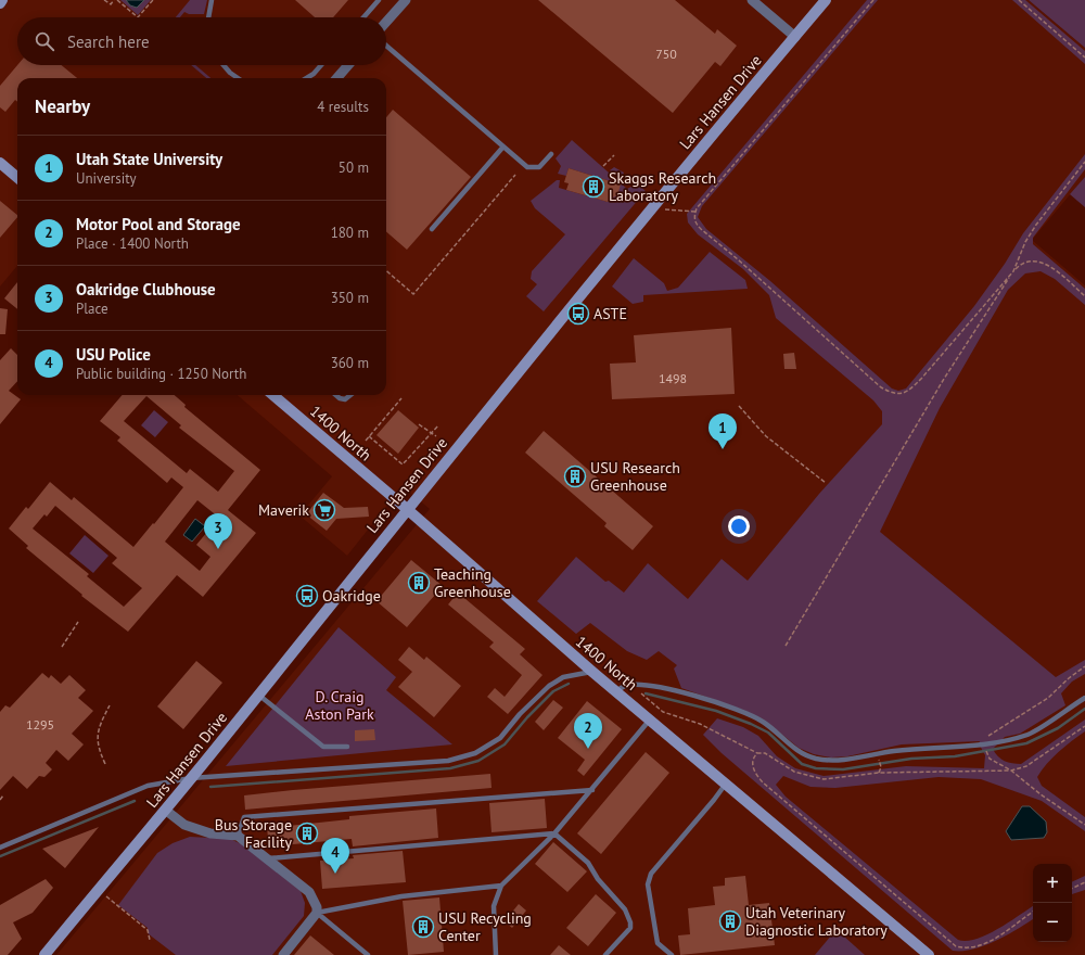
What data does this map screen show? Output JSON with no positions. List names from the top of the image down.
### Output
{
  "streets": {
    "main road": ["Lars Hansen Drive", "1400 North"]
  },
  "crossings": [
    ["Lars Hansen Drive", "1400 North"]
  ],
  "parks": ["D. Craig Aston Park"],
  "places": {
    "building": [
      "Skaggs Research Laboratory",
      "USU Research Greenhouse",
      "Teaching Greenhouse",
      "Bus Storage Facility",
      "Utah Veterinary Diagnostic Laboratory",
      "USU Recycling Center"
    ],
    "bus stop": ["ASTE", "Oakridge"],
    "supermarket": ["Maverik"]
  },
  "house_numbers": ["750", "1498", "1295"],
  "page": {
    "search": "Search here",
    "heading": ["Nearby", "4 results"],
    "list": [
      {
        "mark": "1",
        "name": "Utah State University",
        "note": "University",
        "value": "50 m"
      },
      {
        "mark": "2",
        "name": "Motor Pool and Storage",
        "note": "Place · 1400 North",
        "value": "180 m"
      },
      {
        "mark": "3",
        "name": "Oakridge Clubhouse",
        "note": "Place",
        "value": "350 m"
      },
      {
        "mark": "4",
        "name": "USU Police",
        "note": "Public building · 1250 North",
        "value": "360 m"
      }
    ],
    "pins": [
      "1",
      "3",
      "2",
      "4"
    ],
    "map_buttons": ["+", "−"]
  }
}
